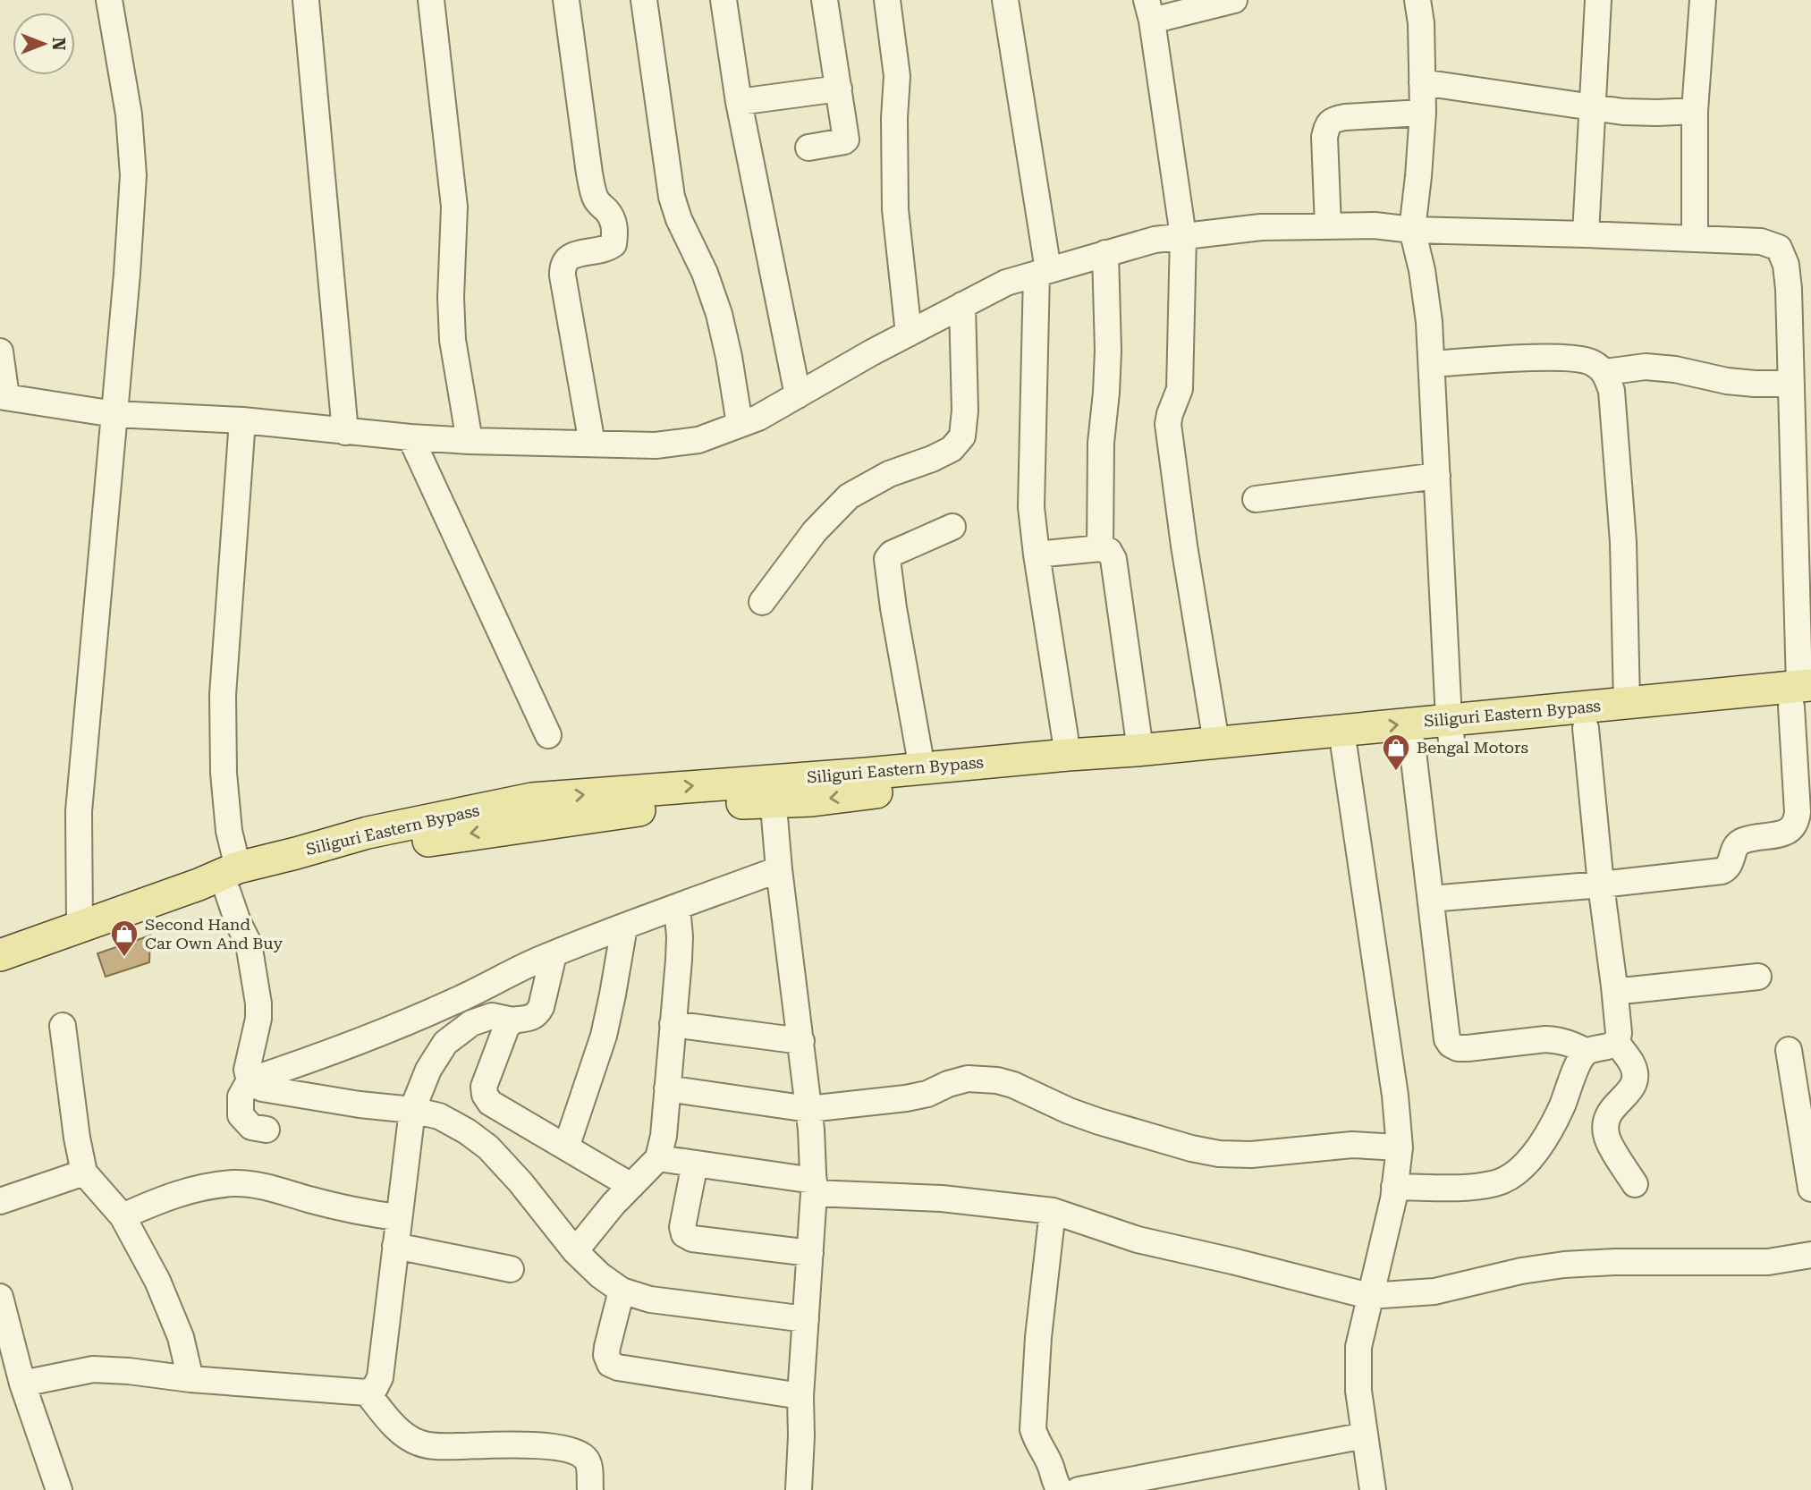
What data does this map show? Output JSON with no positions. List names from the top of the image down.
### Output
{
  "streets": {
    "main road": ["Siliguri Eastern Bypass"]
  },
  "places": {
    "shop": ["Bengal Motors", "Second Hand Car Own And Buy"]
  },
  "north": "right"
}
